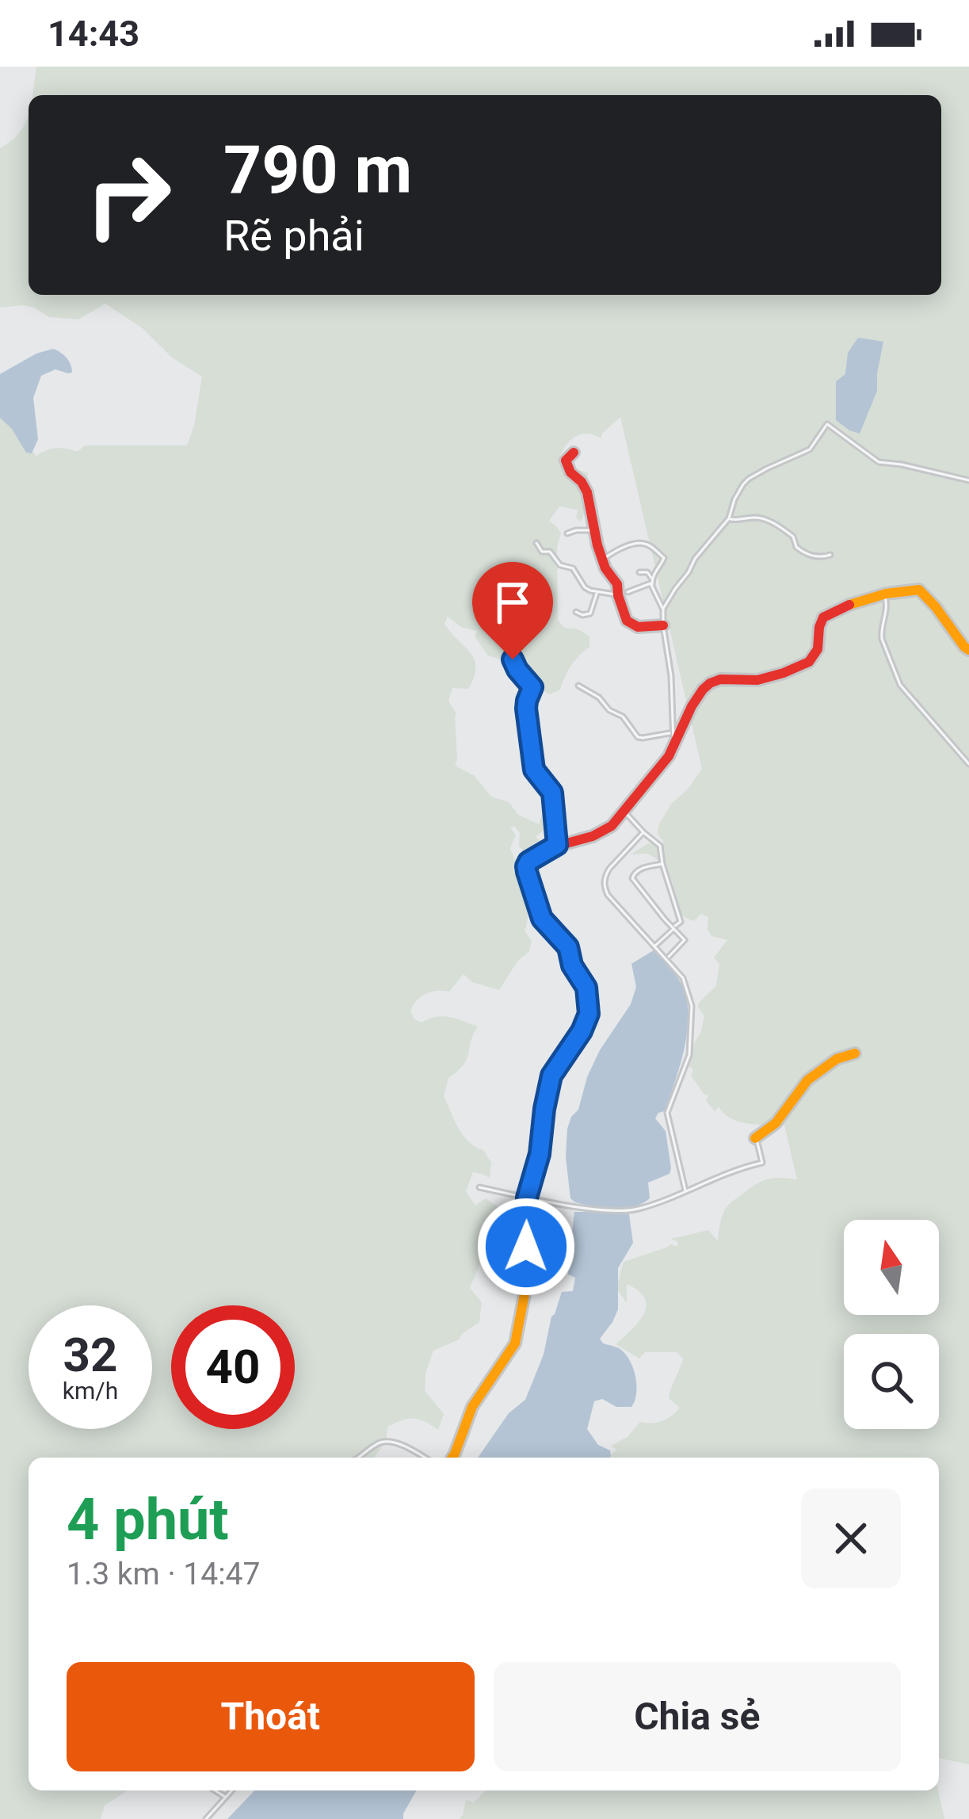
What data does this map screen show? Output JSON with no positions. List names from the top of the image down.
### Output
{
  "north": "top",
  "page": {
    "status": "14:43",
    "turn": ["790 m", "Rẽ phải"],
    "speed": "32 km/h",
    "limit": "40",
    "heading": ["4 phút", "1.3 km · 14:47"],
    "buttons": ["Thoát", "Chia sẻ"]
  }
}
